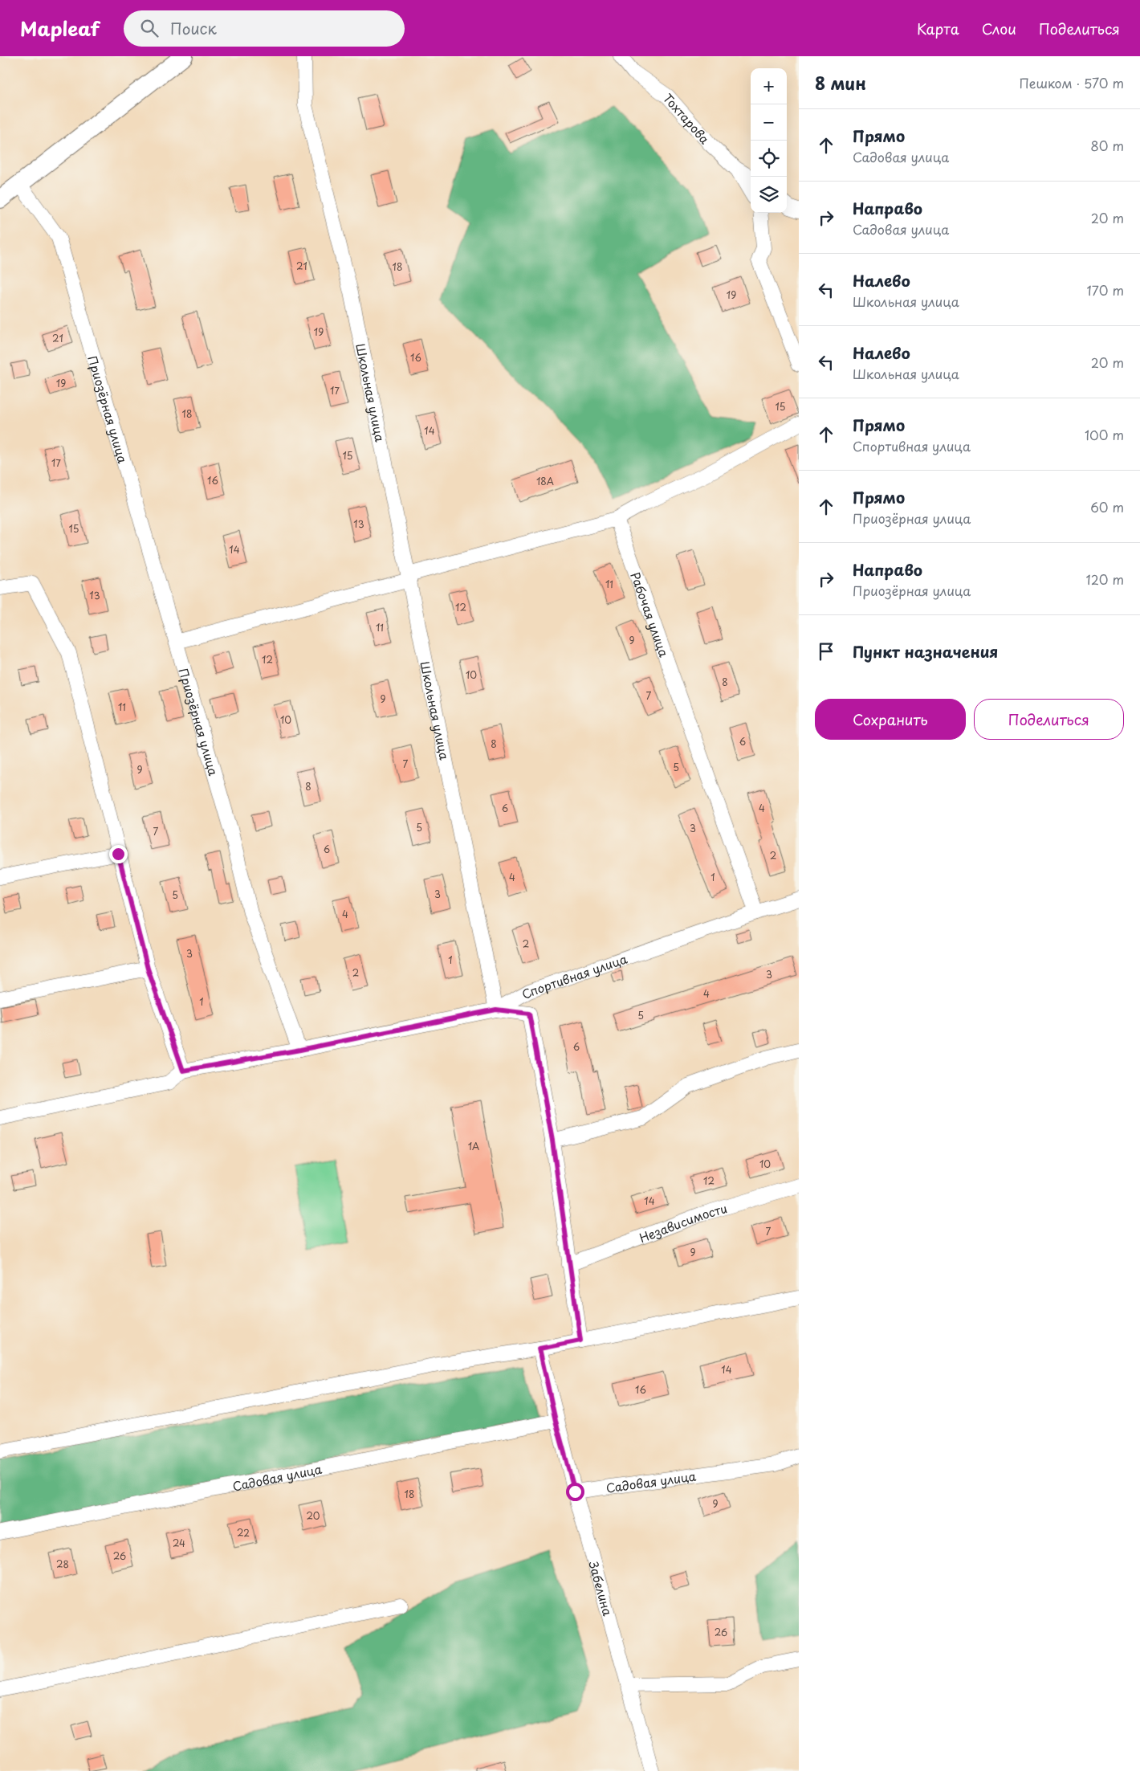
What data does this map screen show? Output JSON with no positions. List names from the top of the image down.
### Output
{
  "streets": {
    "street": [
      "Тохтарова",
      "Школьная улица",
      "Приозёрная улица",
      "Рабочая улица",
      "Спортивная улица",
      "Независимости",
      "Садовая улица",
      "Забелина"
    ]
  },
  "crossings": [
    ["Школьная улица", "Спортивная улица"],
    ["Приозёрная улица", "Спортивная улица"],
    ["Рабочая улица", "Спортивная улица"],
    ["Садовая улица", "Забелина"]
  ],
  "house_numbers": [
    "21",
    "18",
    "19",
    "19",
    "21",
    "16",
    "19",
    "17",
    "15",
    "18",
    "14",
    "15",
    "17",
    "16",
    "18А",
    "13",
    "15",
    "14",
    "11",
    "13",
    "12",
    "11",
    "9",
    "12",
    "10",
    "8",
    "7",
    "9",
    "11",
    "10",
    "6",
    "8",
    "7",
    "5",
    "9",
    "8",
    "6",
    "4",
    "5",
    "3",
    "7",
    "6",
    "2",
    "4",
    "1",
    "3",
    "5",
    "4",
    "2",
    "3",
    "1",
    "2",
    "3",
    "4",
    "1",
    "5",
    "6",
    "1А",
    "10",
    "12",
    "14",
    "7",
    "9",
    "14",
    "16",
    "18",
    "9",
    "20",
    "22",
    "24",
    "26",
    "28",
    "26"
  ],
  "page": {
    "header": "Mapleaf",
    "search": "Поиск",
    "nav": ["Карта", "Слои", "Поделиться"],
    "heading": ["8 мин", "Пешком · 570 m"],
    "map_buttons": ["+", "−"],
    "list": [
      ["Прямо", "Садовая улица", "80 m"],
      ["Направо", "Садовая улица", "20 m"],
      ["Налево", "Школьная улица", "170 m"],
      ["Налево", "Школьная улица", "20 m"],
      ["Прямо", "Спортивная улица", "100 m"],
      ["Прямо", "Приозёрная улица", "60 m"],
      ["Направо", "Приозёрная улица", "120 m"],
      "Пункт назначения"
    ],
    "buttons": ["Сохранить", "Поделиться"]
  }
}
